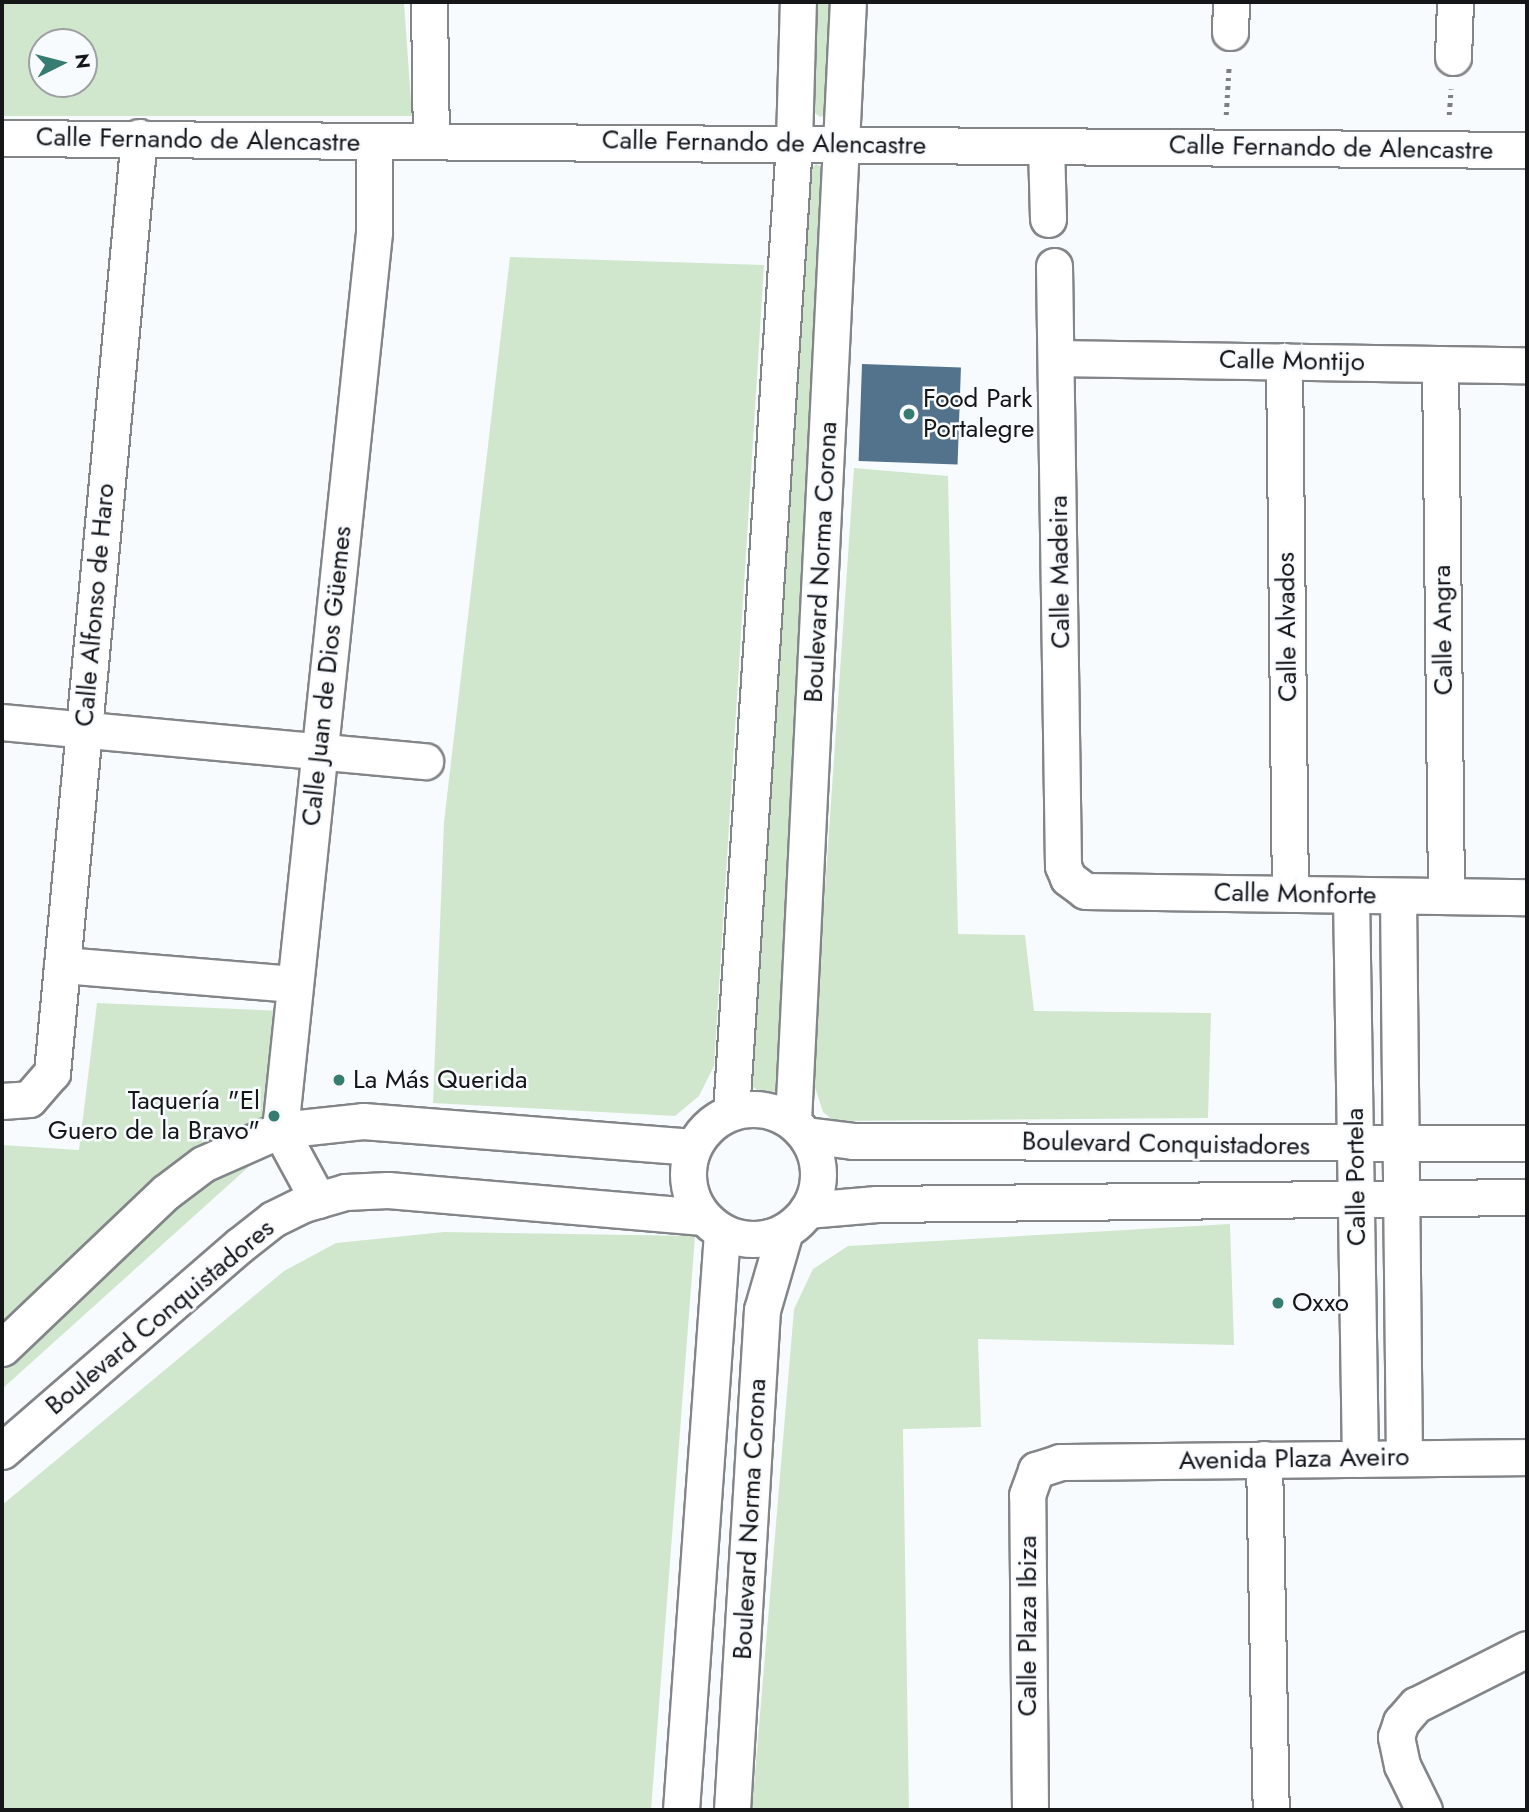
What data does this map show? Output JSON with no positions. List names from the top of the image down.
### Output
{
  "streets": {
    "street": [
      "Calle Fernando de Alencastre",
      "Calle Montijo",
      "Boulevard Norma Corona",
      "Calle Madeira",
      "Calle Alfonso de Haro",
      "Calle Alvados",
      "Calle Angra",
      "Calle Juan de Dios Güemes",
      "Calle Monforte",
      "Boulevard Conquistadores",
      "Calle Portela",
      "Avenida Plaza Aveiro",
      "Calle Plaza Ibiza"
    ]
  },
  "crossings": [
    ["Calle Fernando de Alencastre", "Boulevard Norma Corona"],
    ["Calle Fernando de Alencastre", "Calle Alfonso de Haro"],
    ["Calle Fernando de Alencastre", "Calle Juan de Dios Güemes"],
    ["Calle Montijo", "Calle Madeira"],
    ["Calle Montijo", "Calle Alvados"],
    ["Calle Montijo", "Calle Angra"],
    ["Boulevard Norma Corona", "Boulevard Conquistadores"],
    ["Calle Madeira", "Calle Monforte"],
    ["Calle Alvados", "Calle Monforte"],
    ["Calle Angra", "Calle Monforte"],
    ["Calle Monforte", "Calle Portela"],
    ["Boulevard Conquistadores", "Calle Portela"],
    ["Calle Portela", "Avenida Plaza Aveiro"],
    ["Avenida Plaza Aveiro", "Calle Plaza Ibiza"]
  ],
  "places": [
    "Food Park Portalegre",
    "La Más Querida",
    "Taquería \"El Guero de la Bravo\"",
    "Oxxo"
  ],
  "north": "right"
}
